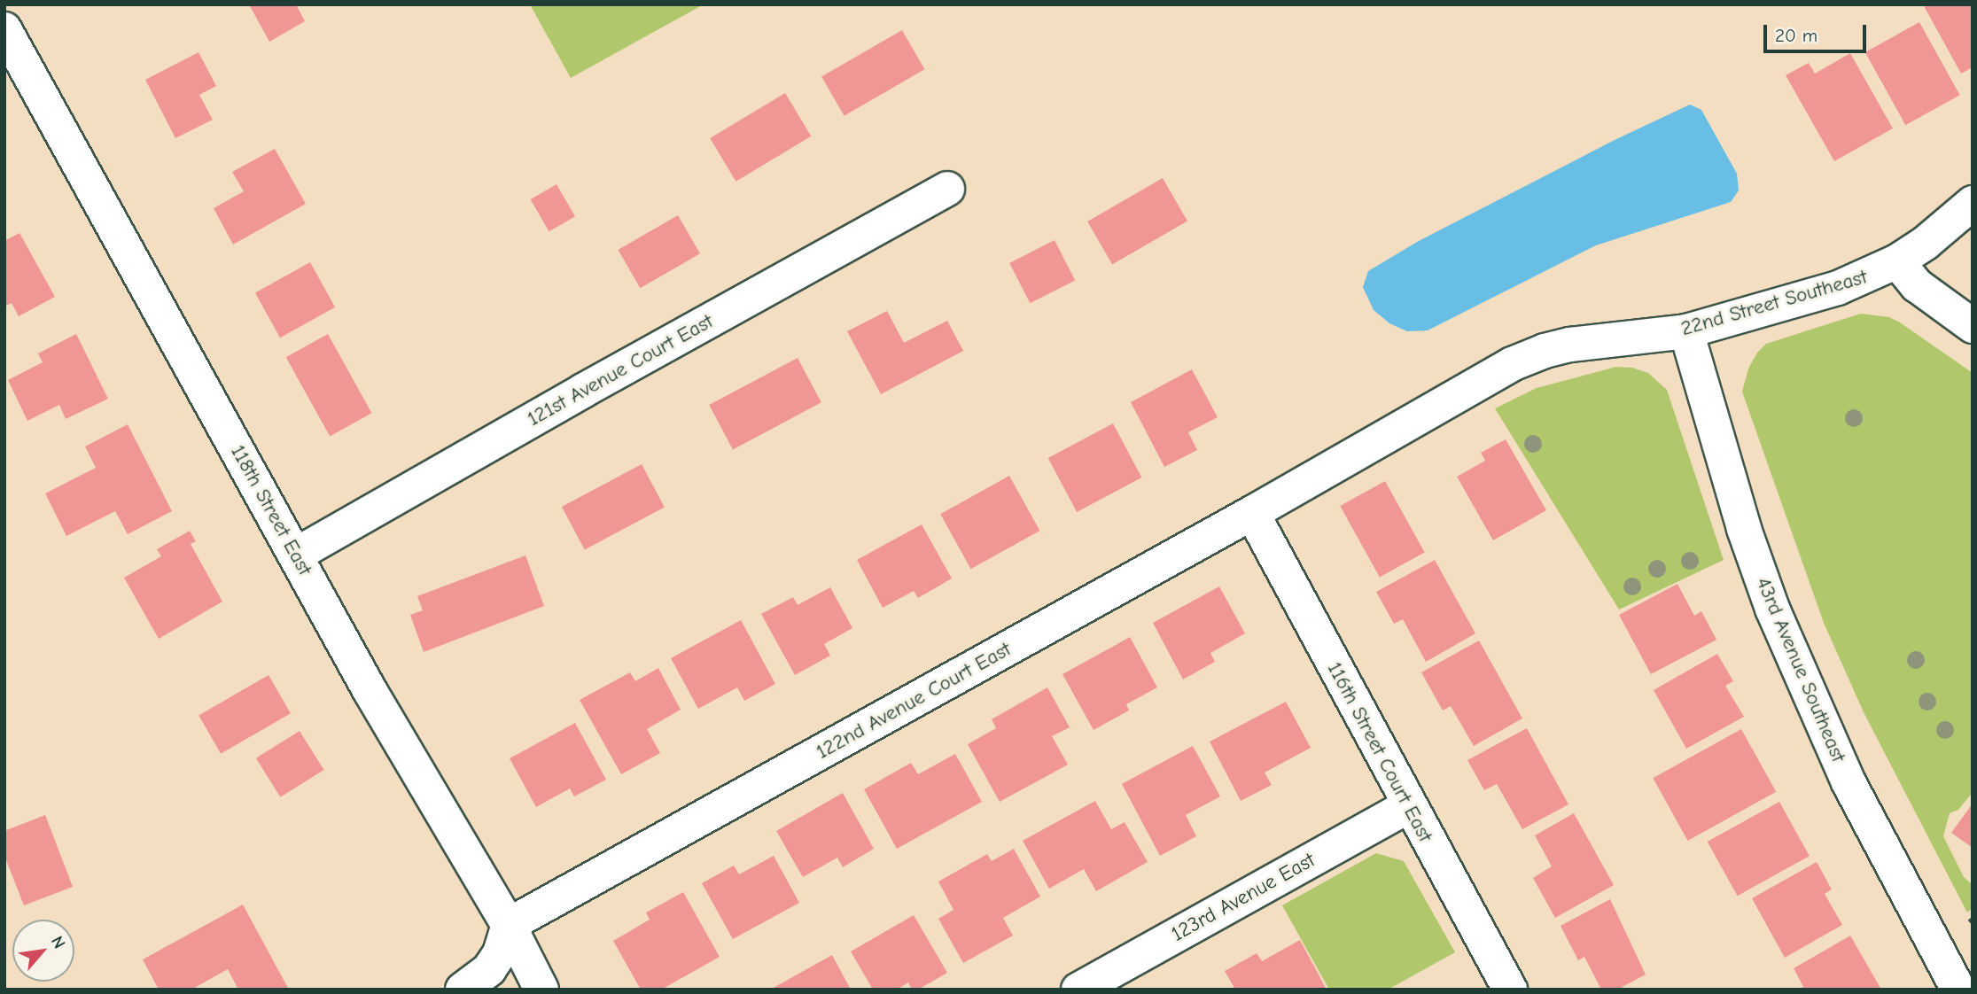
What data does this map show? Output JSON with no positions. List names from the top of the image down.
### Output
{
  "streets": {
    "street": [
      "22nd Street Southeast",
      "121st Avenue Court East",
      "118th Street East",
      "43rd Avenue Southeast",
      "122nd Avenue Court East",
      "116th Street Court East",
      "123rd Avenue East"
    ]
  },
  "crossings": [
    ["22nd Street Southeast", "43rd Avenue Southeast"],
    ["22nd Street Southeast", "122nd Avenue Court East"],
    ["121st Avenue Court East", "118th Street East"],
    ["118th Street East", "122nd Avenue Court East"],
    ["122nd Avenue Court East", "116th Street Court East"],
    ["116th Street Court East", "123rd Avenue East"]
  ],
  "scale_bar": "20 m",
  "north": "top right"
}
